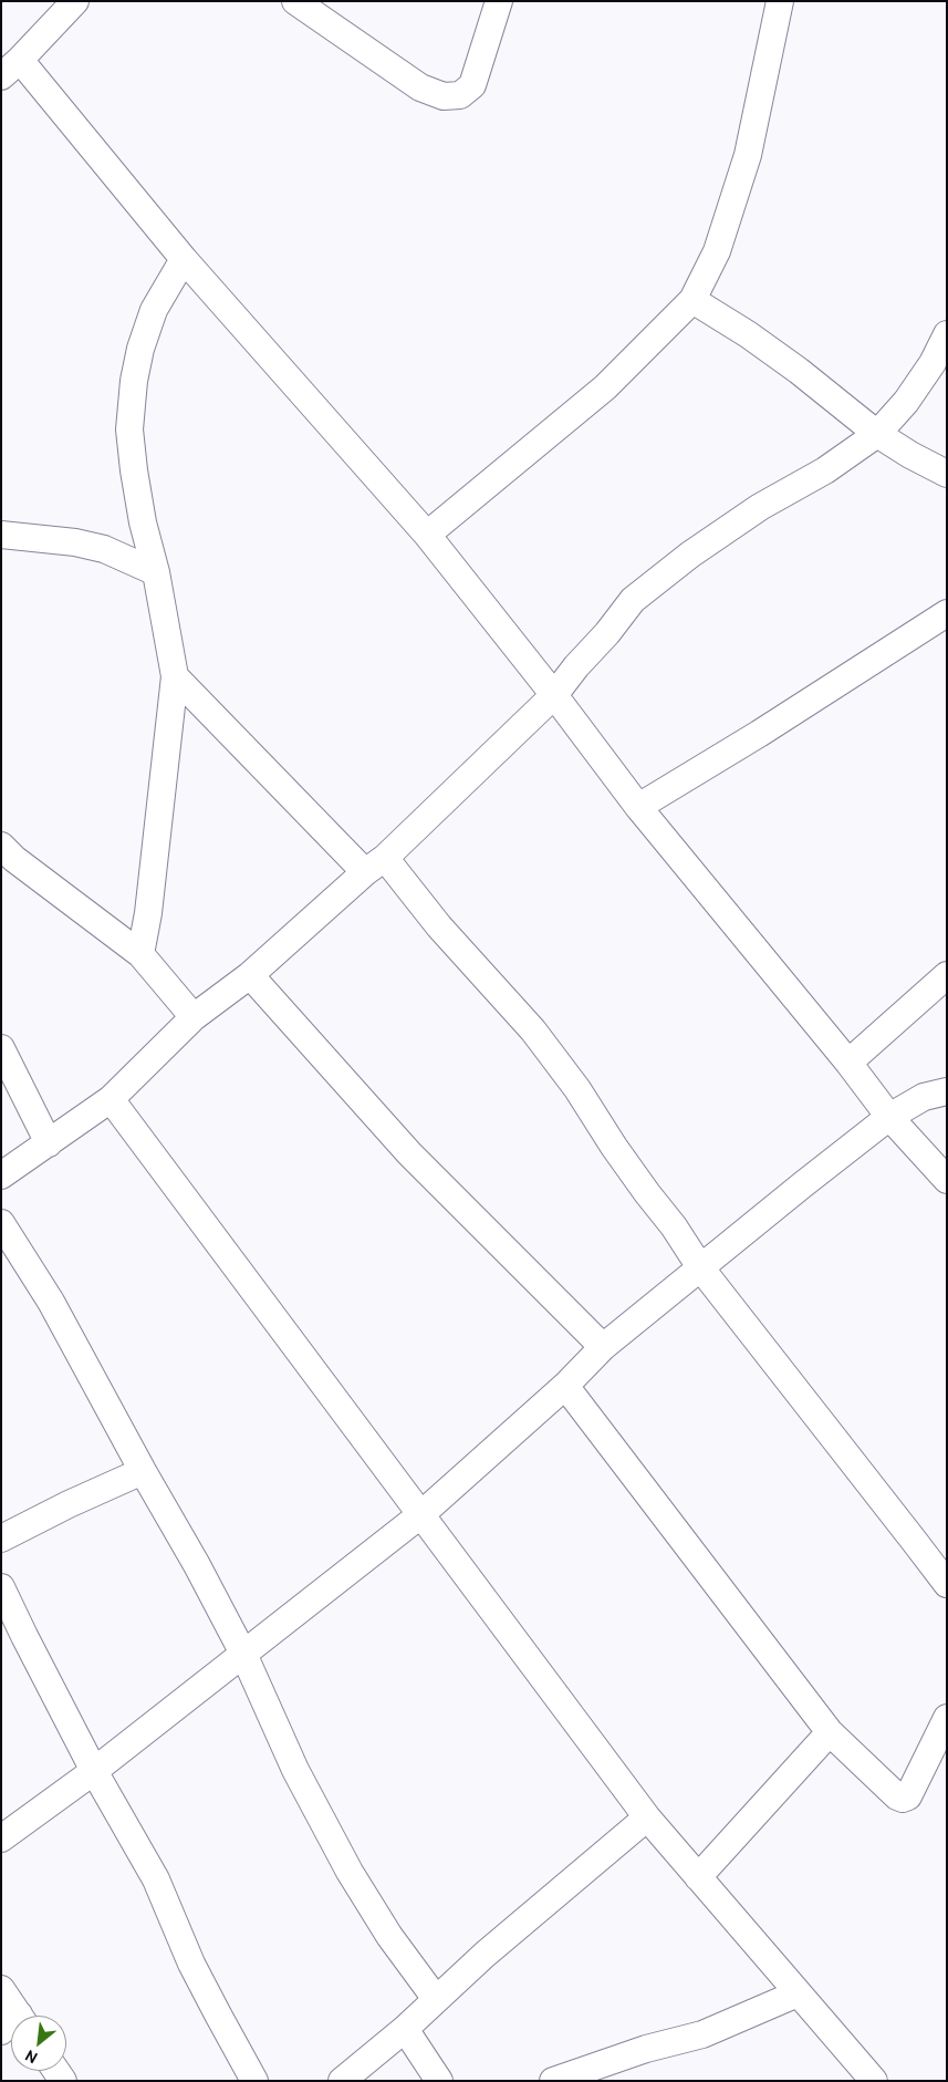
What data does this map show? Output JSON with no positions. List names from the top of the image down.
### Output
{
  "north": "bottom left"
}
